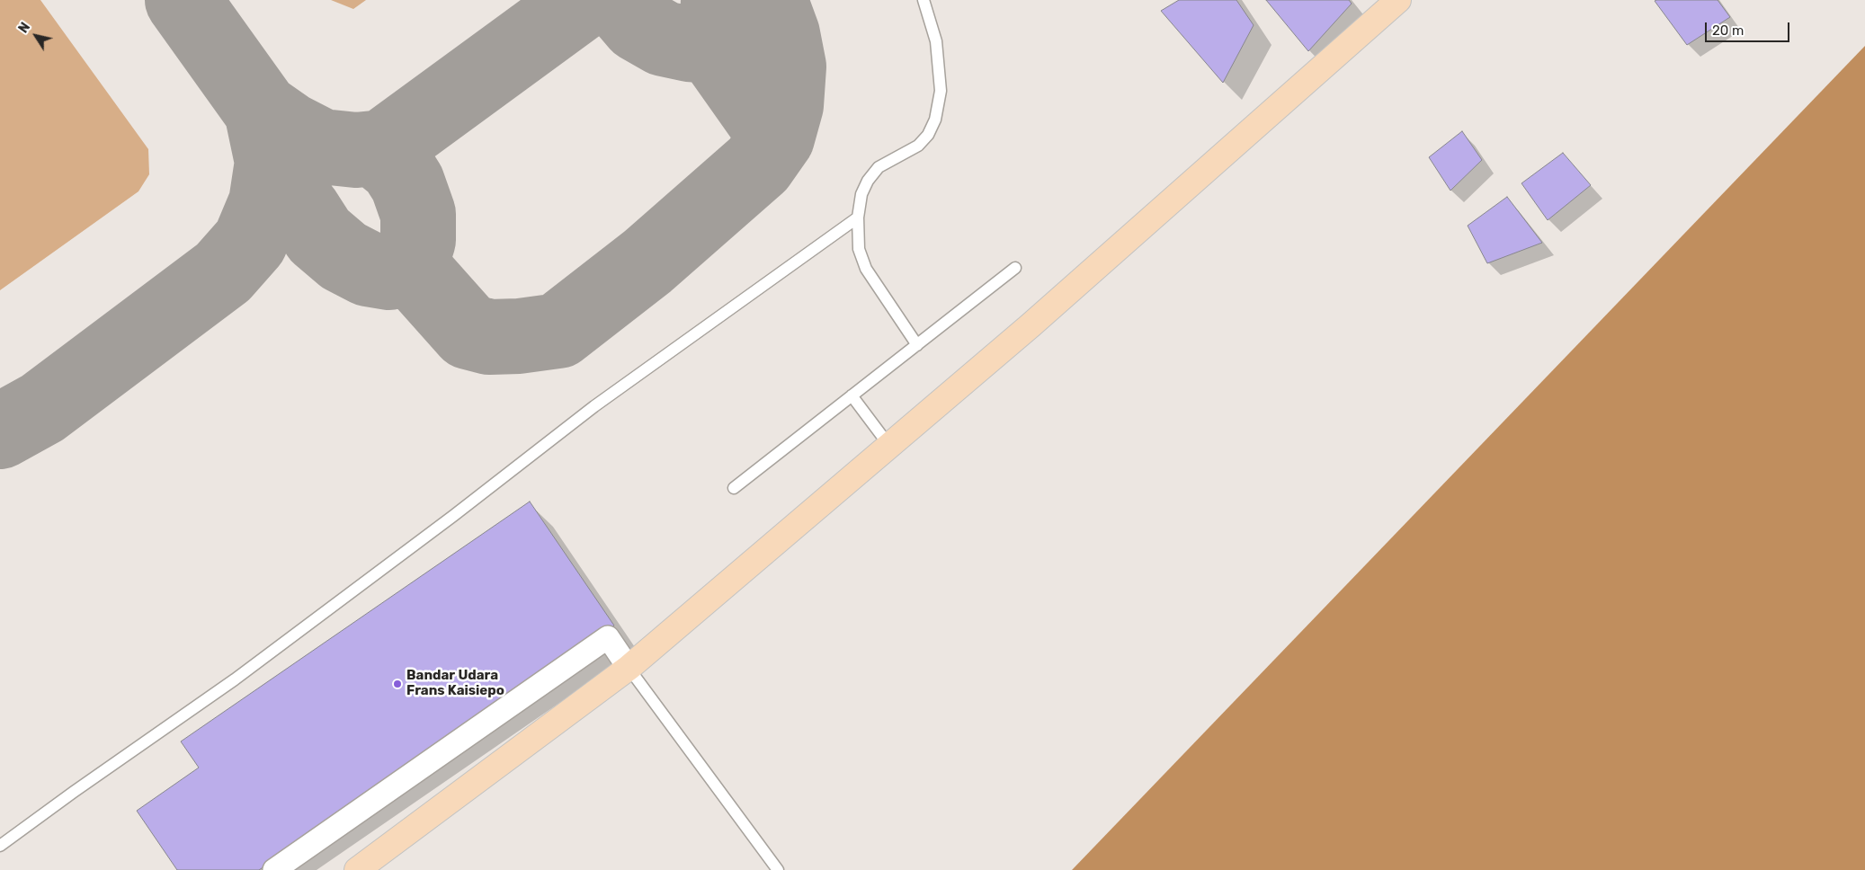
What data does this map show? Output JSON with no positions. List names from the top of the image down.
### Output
{
  "places": ["Bandar Udara Frans Kaisiepo"],
  "scale_bar": "20 m",
  "north": "top left"
}
